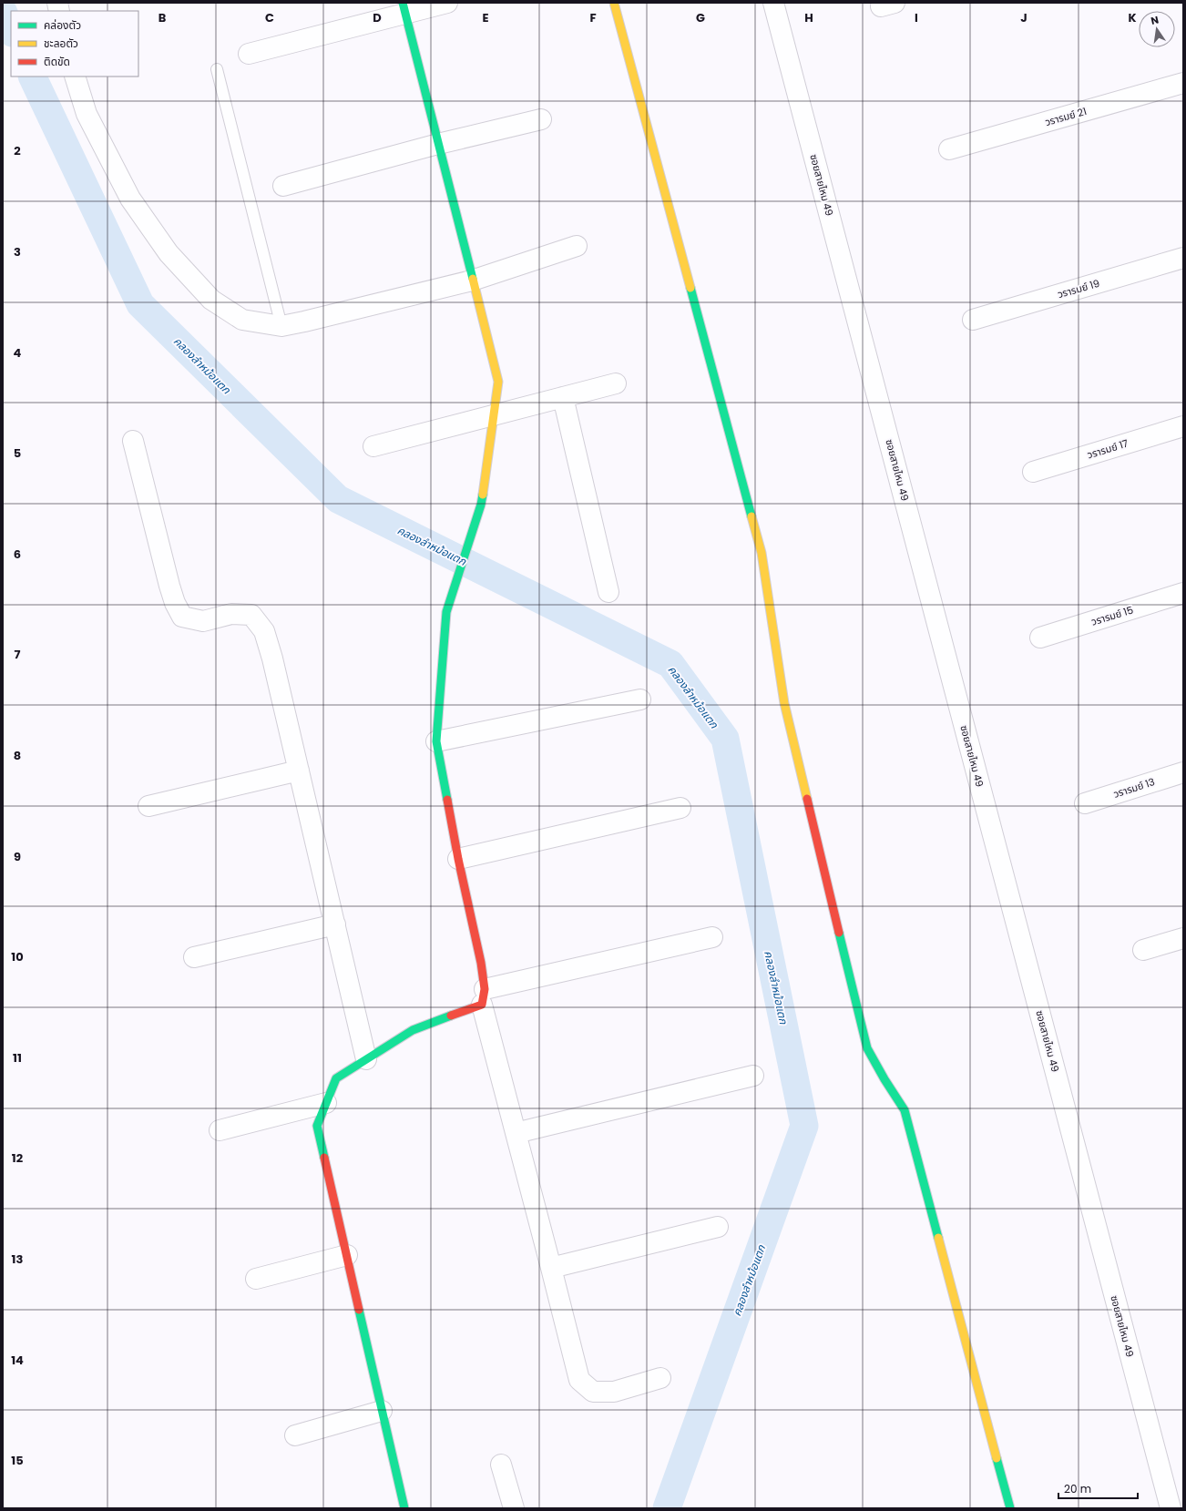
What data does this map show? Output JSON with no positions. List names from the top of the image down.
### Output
{
  "streets": {
    "street": [
      "วรารมย์ 21",
      "ซอยสายไหม 49",
      "วรารมย์ 19",
      "วรารมย์ 17",
      "วรารมย์ 15",
      "วรารมย์ 13"
    ]
  },
  "water": ["คลองลำหม้อแตก"],
  "legend": ["คล่องตัว", "ชะลอตัว", "ติดขัด"],
  "scale_bar": "20 m",
  "north": "top",
  "grid": {
    "columns": [
      "B",
      "C",
      "D",
      "E",
      "F",
      "G",
      "H",
      "I",
      "J",
      "K"
    ],
    "rows": [
      "2",
      "3",
      "4",
      "5",
      "6",
      "7",
      "8",
      "9",
      "10",
      "11",
      "12",
      "13",
      "14",
      "15"
    ]
  }
}
